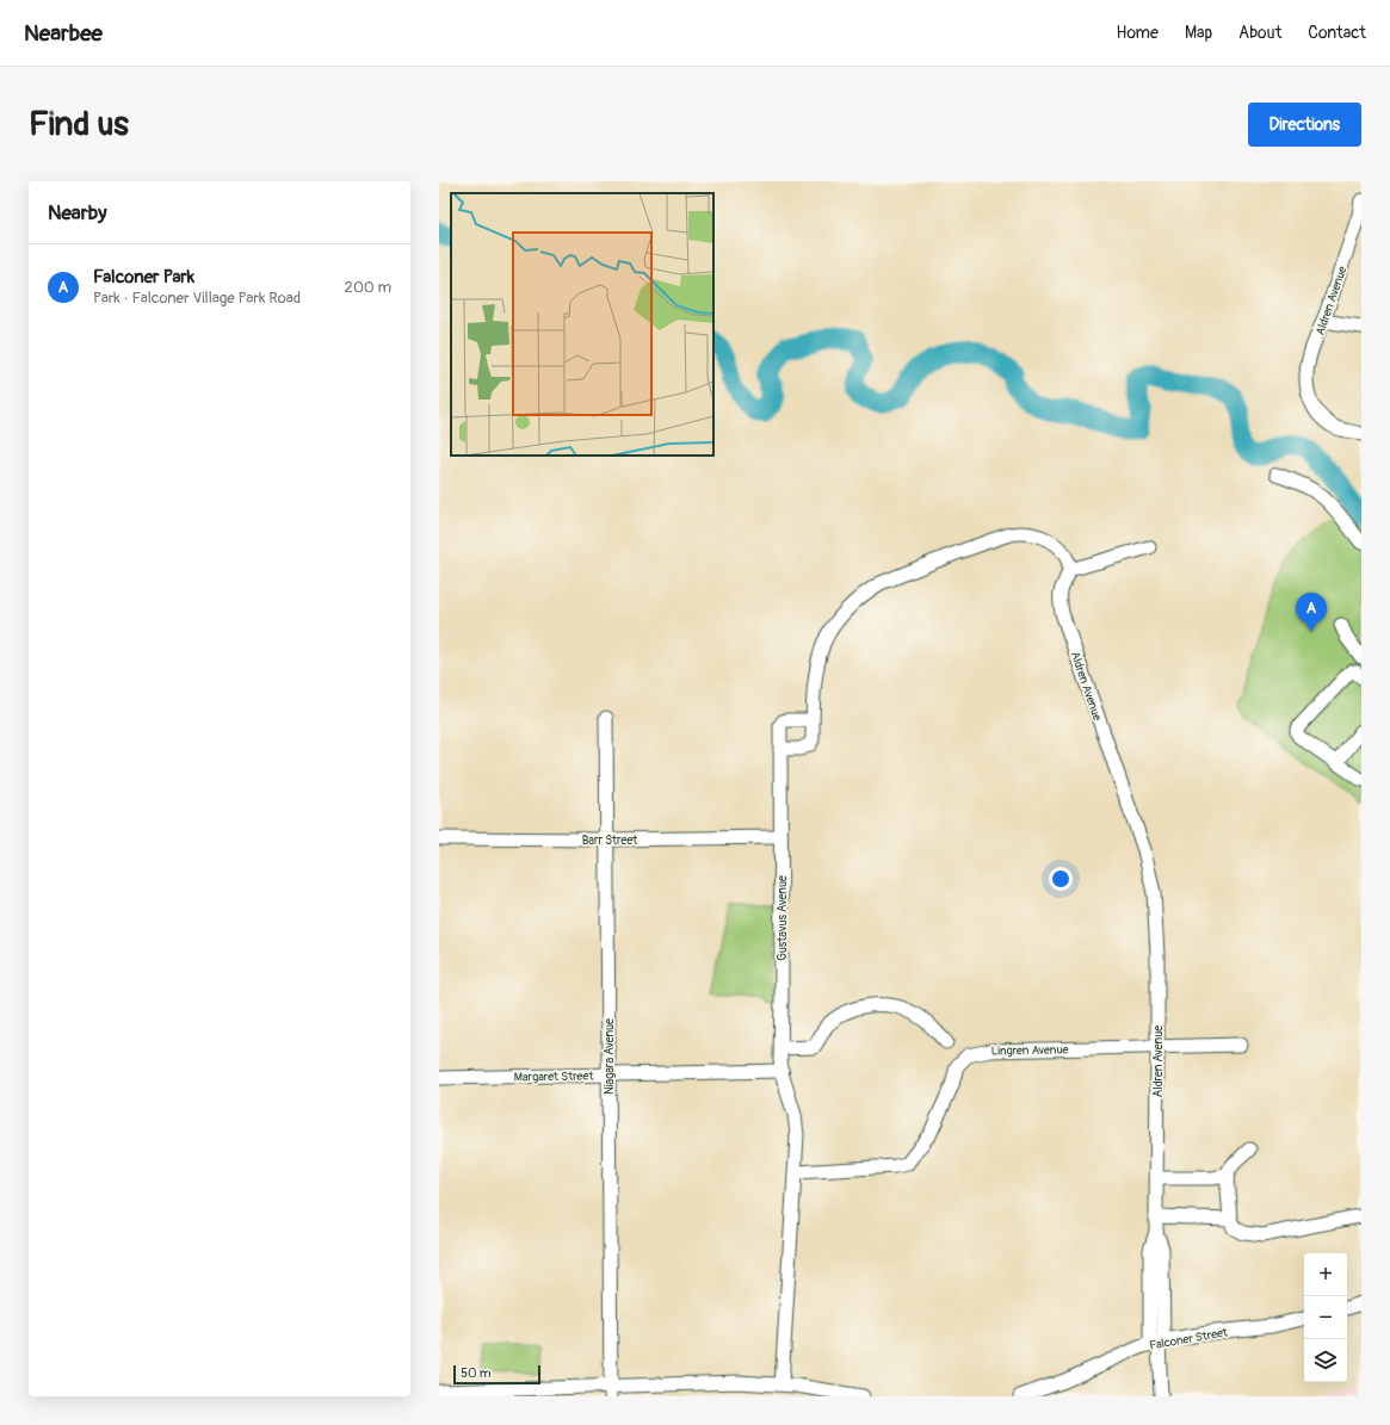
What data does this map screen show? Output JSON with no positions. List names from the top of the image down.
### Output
{
  "streets": {
    "street": [
      "Aldren Avenue",
      "Barr Street",
      "Gustavus Avenue",
      "Lingren Avenue",
      "Niagara Avenue",
      "Margaret Street",
      "Falconer Street"
    ]
  },
  "crossings": [
    ["Aldren Avenue", "Lingren Avenue"],
    ["Aldren Avenue", "Falconer Street"],
    ["Barr Street", "Gustavus Avenue"],
    ["Barr Street", "Niagara Avenue"],
    ["Gustavus Avenue", "Lingren Avenue"],
    ["Gustavus Avenue", "Margaret Street"],
    ["Niagara Avenue", "Margaret Street"]
  ],
  "scale_bar": "50 m",
  "page": {
    "header": "Nearbee",
    "nav": [
      "Home",
      "Map",
      "About",
      "Contact"
    ],
    "buttons": "Directions",
    "title": "Find us",
    "heading": "Nearby",
    "list": [
      {
        "mark": "A",
        "name": "Falconer Park",
        "note": "Park · Falconer Village Park Road",
        "value": "200 m"
      }
    ],
    "pins": "A",
    "map_buttons": ["+", "−"],
    "scale": "50 m"
  }
}
